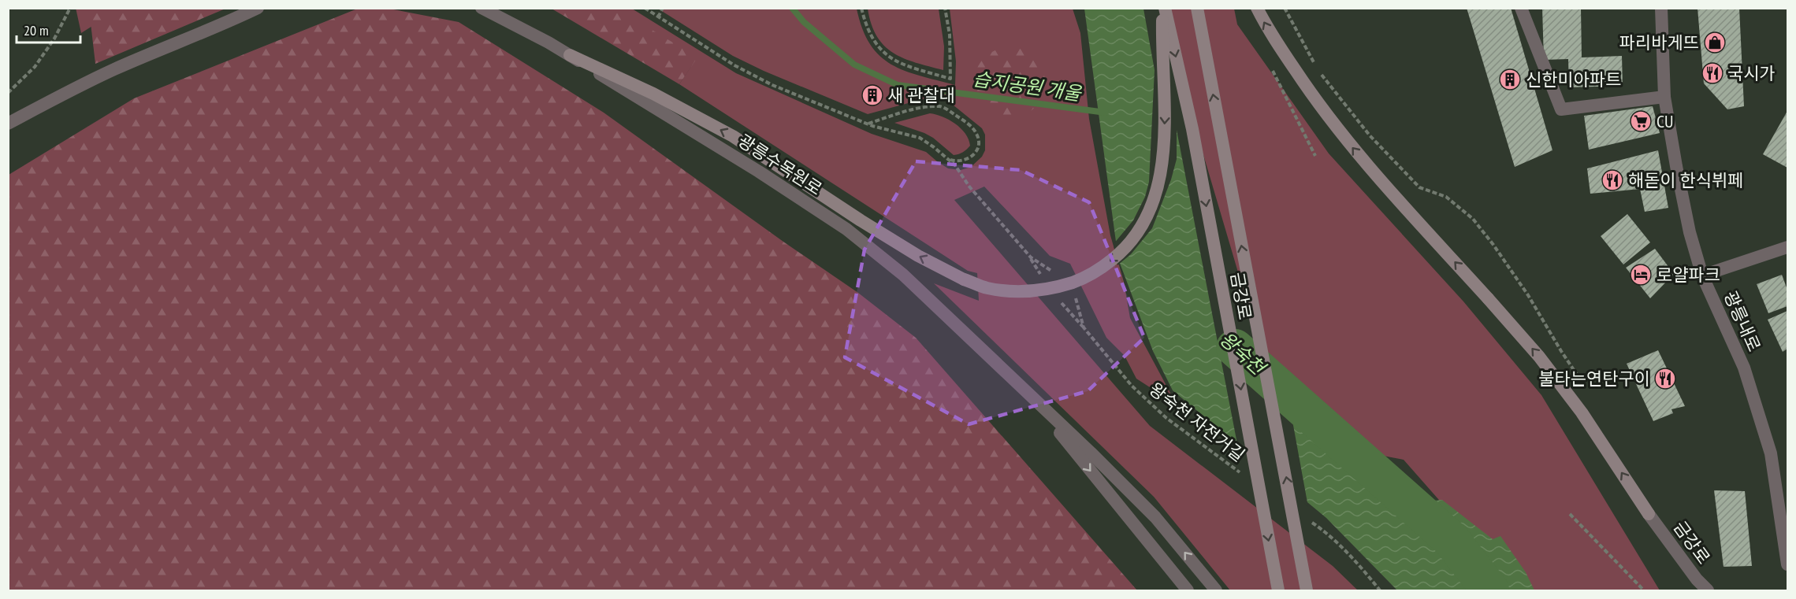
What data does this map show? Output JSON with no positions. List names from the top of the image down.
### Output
{
  "streets": {
    "main road": ["금강로"],
    "street": ["광릉수목원로", "광릉내로"],
    "path": ["왕숙천 자전거길"]
  },
  "water": ["습지공원 개울", "왕숙천"],
  "places": {
    "shop": ["파리바게뜨"],
    "restaurant": ["국시가", "해돋이 한식뷔페", "불타는연탄구이"],
    "building": ["신한미아파트", "새 관찰대"],
    "supermarket": ["CU"],
    "hotel": ["로얄파크"]
  },
  "scale_bar": "20 m"
}
